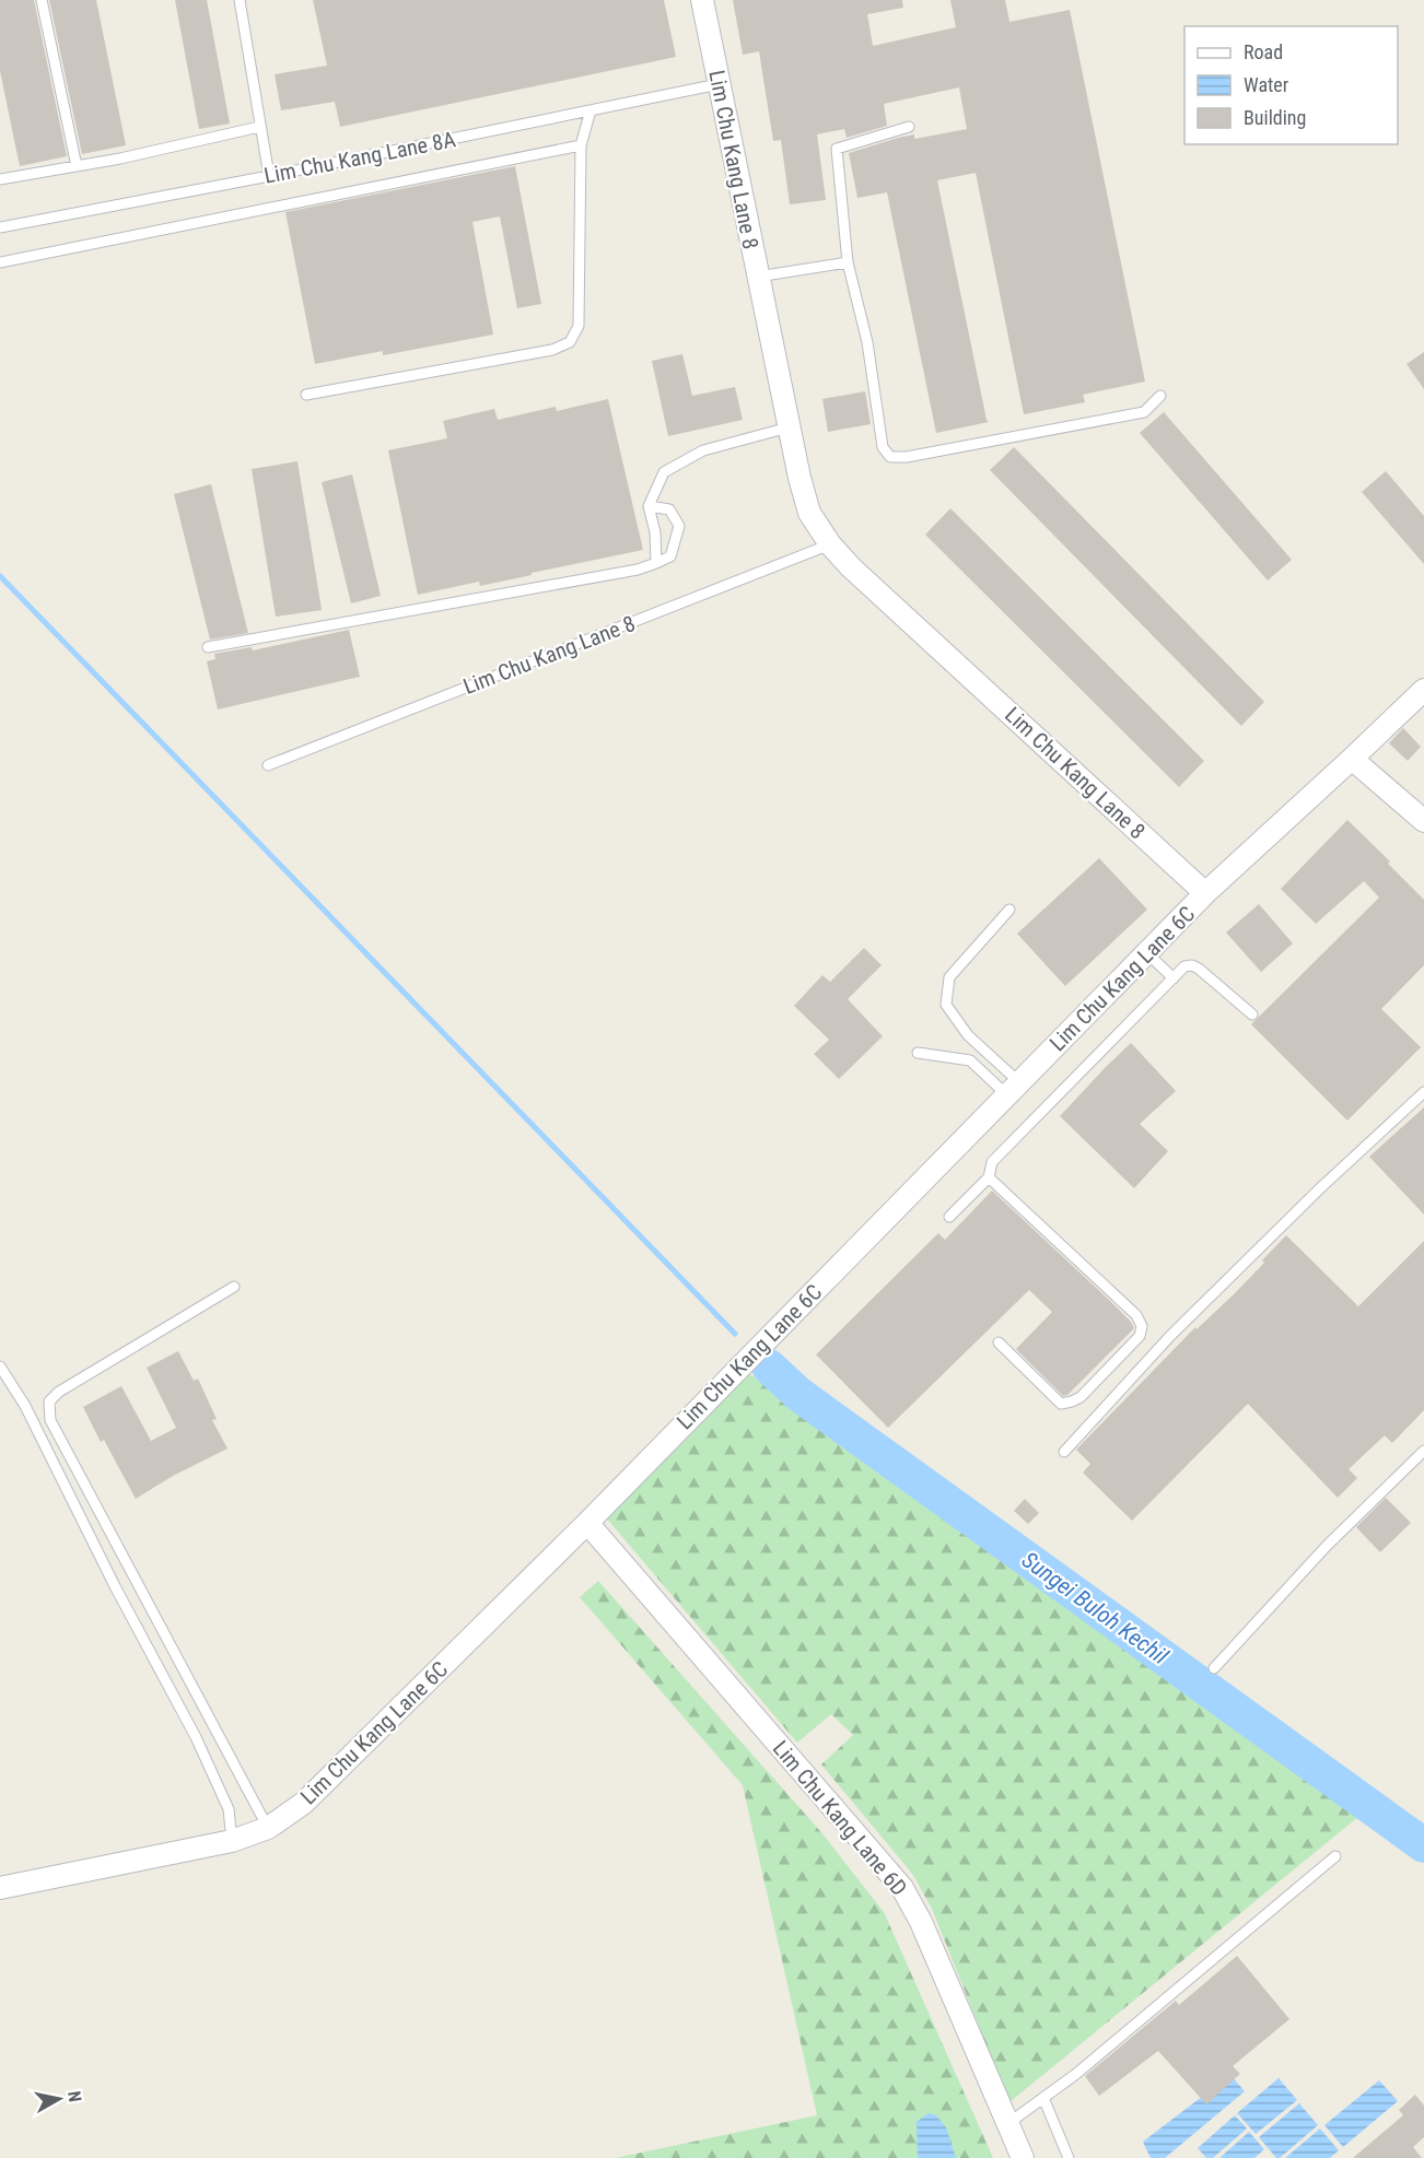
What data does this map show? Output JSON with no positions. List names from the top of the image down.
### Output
{
  "streets": {
    "street": ["Lim Chu Kang Lane 8", "Lim Chu Kang Lane 6C", "Lim Chu Kang Lane 6D"],
    "lane": ["Lim Chu Kang Lane 8A"]
  },
  "crossings": [
    ["Lim Chu Kang Lane 8A", "Lim Chu Kang Lane 8"],
    ["Lim Chu Kang Lane 8", "Lim Chu Kang Lane 6C"],
    ["Lim Chu Kang Lane 6C", "Lim Chu Kang Lane 6D"]
  ],
  "water": ["Sungei Buloh Kechil"],
  "legend": ["Road", "Water", "Building"],
  "north": "right"
}
